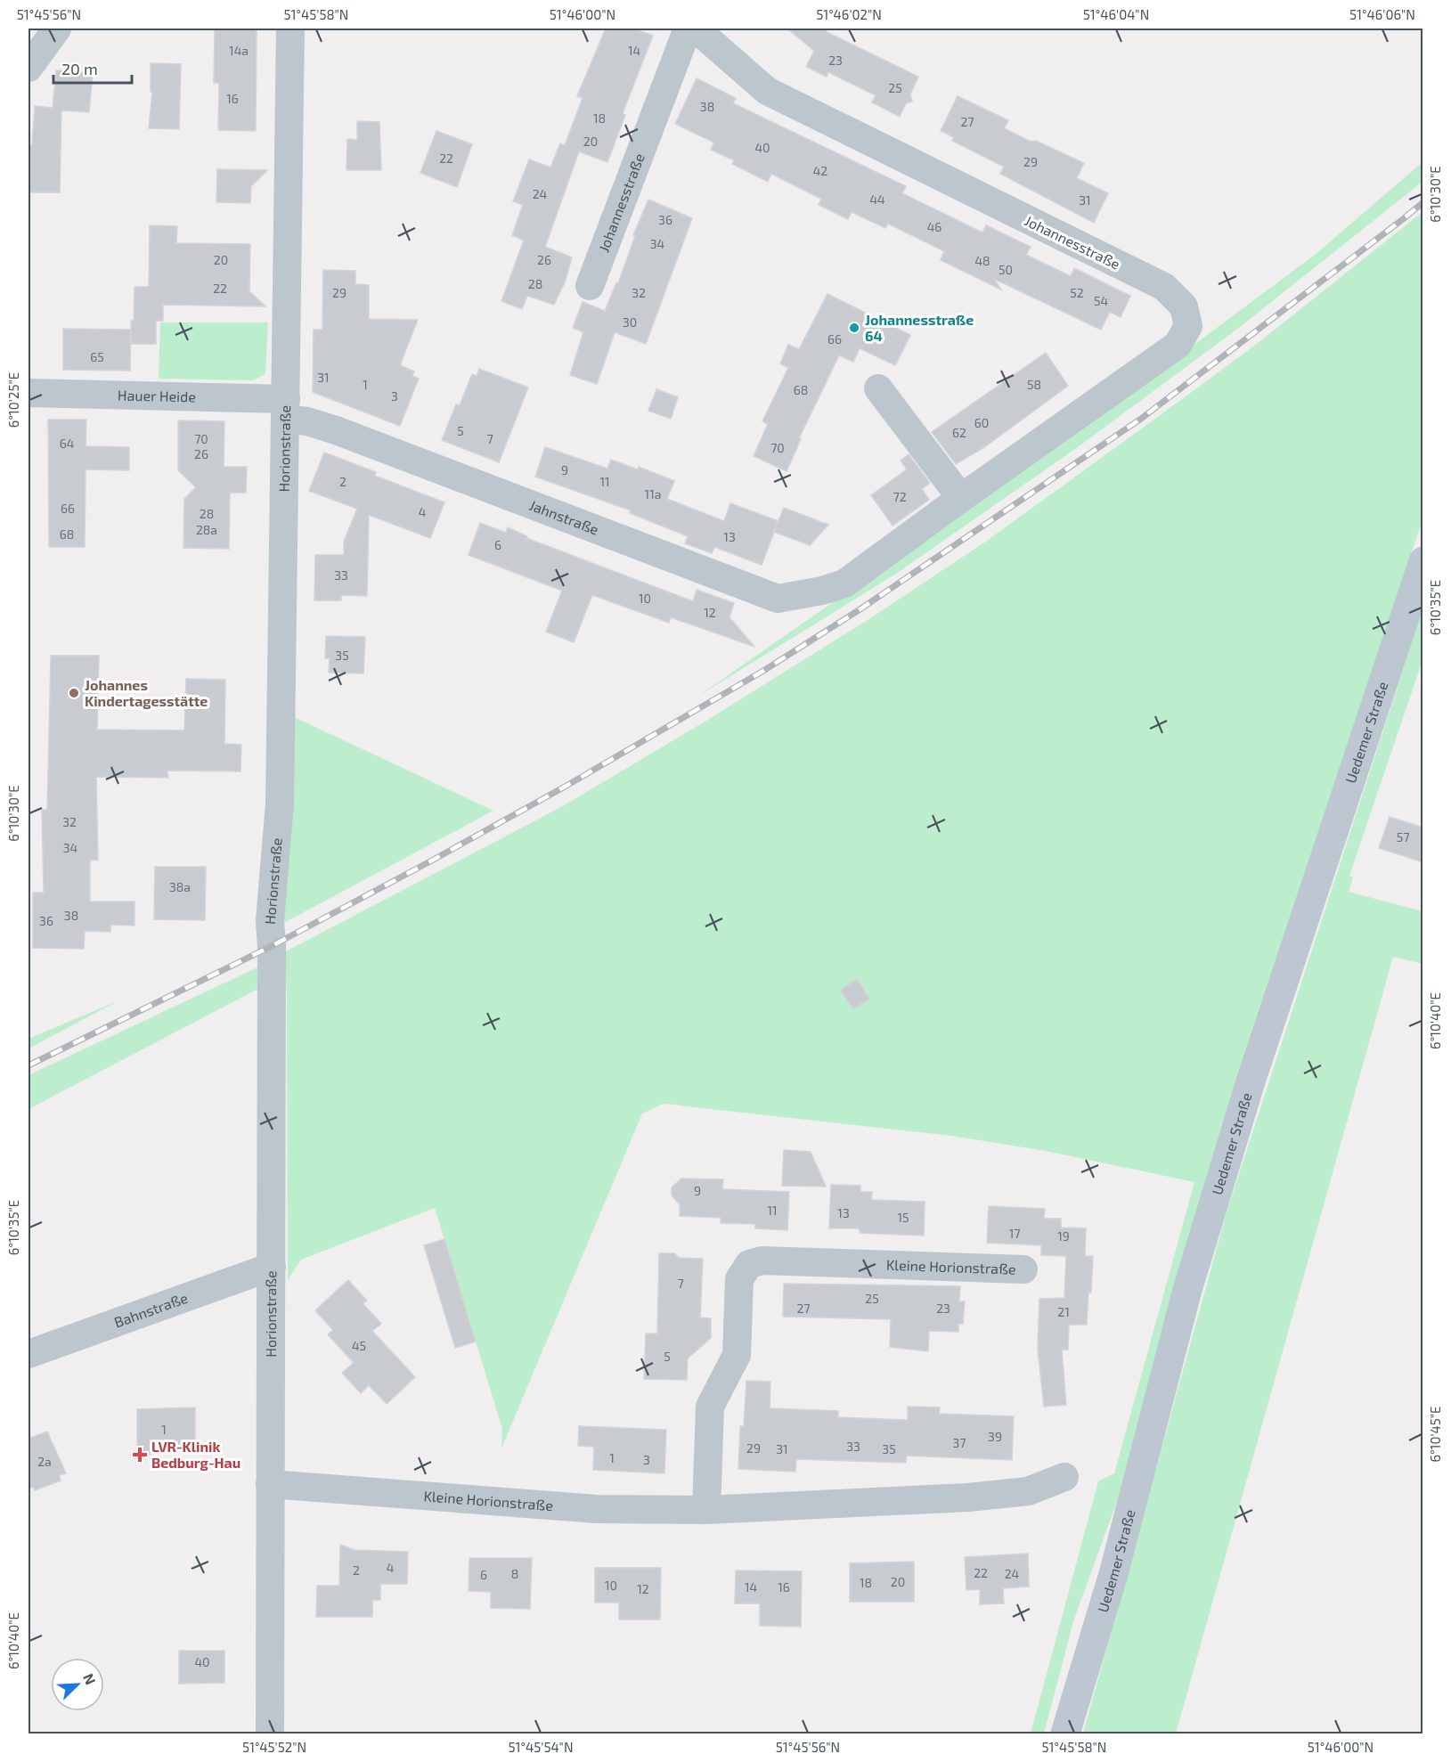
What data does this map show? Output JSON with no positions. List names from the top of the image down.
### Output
{
  "streets": {
    "main road": ["Uedemer Straße"],
    "street": [
      "Johannesstraße",
      "Hauer Heide",
      "Horionstraße",
      "Jahnstraße",
      "Kleine Horionstraße",
      "Bahnstraße"
    ]
  },
  "crossings": [
    ["Johannesstraße", "Jahnstraße"],
    ["Hauer Heide", "Horionstraße"],
    ["Hauer Heide", "Jahnstraße"],
    ["Horionstraße", "Jahnstraße"],
    ["Horionstraße", "Kleine Horionstraße"],
    ["Horionstraße", "Bahnstraße"]
  ],
  "places": {
    "other": ["Johannesstraße 64", "Johannes Kindertagesstätte"],
    "health": ["LVR-Klinik Bedburg-Hau"]
  },
  "house_numbers": [
    "14a",
    "14",
    "23",
    "25",
    "16",
    "38",
    "18",
    "27",
    "20",
    "40",
    "22",
    "29",
    "42",
    "24",
    "44",
    "31",
    "36",
    "46",
    "34",
    "20",
    "26",
    "48",
    "50",
    "28",
    "22",
    "29",
    "32",
    "52",
    "54",
    "30",
    "66",
    "65",
    "31",
    "1",
    "58",
    "68",
    "3",
    "60",
    "5",
    "62",
    "70",
    "7",
    "64",
    "70",
    "26",
    "9",
    "2",
    "11",
    "11a",
    "72",
    "66",
    "4",
    "28",
    "28a",
    "68",
    "13",
    "6",
    "33",
    "10",
    "12",
    "35",
    "32",
    "57",
    "34",
    "38a",
    "38",
    "36",
    "9",
    "11",
    "13",
    "15",
    "17",
    "19",
    "7",
    "25",
    "27",
    "23",
    "21",
    "45",
    "5",
    "1",
    "39",
    "37",
    "33",
    "29",
    "31",
    "35",
    "1",
    "3",
    "2a",
    "4",
    "2",
    "22",
    "8",
    "24",
    "6",
    "20",
    "18",
    "10",
    "14",
    "16",
    "12",
    "40"
  ],
  "scale_bar": "20 m",
  "north": "top right",
  "coordinates": [
    "51°45'56\"N",
    "51°45'58\"N",
    "51°46'00\"N",
    "51°46'02\"N",
    "51°46'04\"N",
    "51°46'06\"N",
    "6°10'30\"E",
    "6°10'25\"E",
    "6°10'35\"E",
    "6°10'40\"E",
    "6°10'45\"E",
    "51°45'52\"N",
    "51°45'54\"N"
  ]
}
